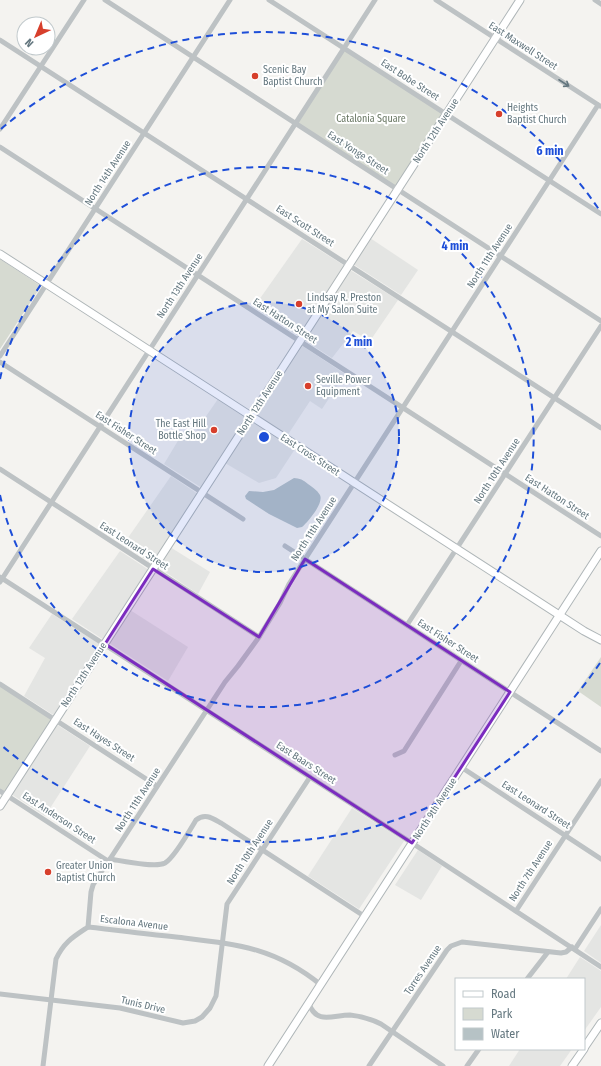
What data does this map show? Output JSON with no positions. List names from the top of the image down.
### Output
{
  "streets": {
    "street": [
      "East Maxwell Street",
      "East Bobe Street",
      "North 12th Avenue",
      "East Yonge Street",
      "North 14th Avenue",
      "East Scott Street",
      "North 11th Avenue",
      "North 13th Avenue",
      "East Hatton Street",
      "East Fisher Street",
      "East Cross Street",
      "North 10th Avenue",
      "East Leonard Street",
      "East Hayes Street",
      "East Baars Street",
      "North 9th Avenue",
      "East Anderson Street",
      "North 7th Avenue",
      "Escalona Avenue",
      "Torres Avenue",
      "Tunis Drive"
    ]
  },
  "crossings": [
    ["East Maxwell Street", "North 12th Avenue"],
    ["East Maxwell Street", "North 11th Avenue"],
    ["East Bobe Street", "North 12th Avenue"],
    ["East Bobe Street", "North 11th Avenue"],
    ["East Bobe Street", "North 13th Avenue"],
    ["North 12th Avenue", "East Yonge Street"],
    ["North 12th Avenue", "East Scott Street"],
    ["North 12th Avenue", "East Hatton Street"],
    ["North 12th Avenue", "East Fisher Street"],
    ["North 12th Avenue", "East Cross Street"],
    ["North 12th Avenue", "East Leonard Street"],
    ["North 12th Avenue", "East Hayes Street"],
    ["North 12th Avenue", "East Baars Street"],
    ["North 12th Avenue", "East Anderson Street"],
    ["East Yonge Street", "North 14th Avenue"],
    ["East Yonge Street", "North 11th Avenue"],
    ["East Yonge Street", "North 13th Avenue"],
    ["North 14th Avenue", "East Scott Street"],
    ["North 14th Avenue", "East Hatton Street"],
    ["North 14th Avenue", "East Cross Street"],
    ["East Scott Street", "North 11th Avenue"],
    ["East Scott Street", "North 13th Avenue"],
    ["East Scott Street", "North 10th Avenue"],
    ["North 11th Avenue", "East Hatton Street"],
    ["North 11th Avenue", "East Fisher Street"],
    ["North 11th Avenue", "East Cross Street"],
    ["North 11th Avenue", "East Leonard Street"],
    ["North 11th Avenue", "East Hayes Street"],
    ["North 11th Avenue", "East Baars Street"],
    ["North 11th Avenue", "East Anderson Street"],
    ["North 11th Avenue", "Escalona Avenue"],
    ["North 13th Avenue", "East Hatton Street"],
    ["North 13th Avenue", "East Fisher Street"],
    ["North 13th Avenue", "East Cross Street"],
    ["North 13th Avenue", "East Leonard Street"],
    ["North 13th Avenue", "East Baars Street"],
    ["East Hatton Street", "North 10th Avenue"],
    ["East Fisher Street", "North 10th Avenue"],
    ["East Fisher Street", "North 9th Avenue"],
    ["East Cross Street", "North 10th Avenue"],
    ["East Cross Street", "North 9th Avenue"],
    ["North 10th Avenue", "East Baars Street"],
    ["North 10th Avenue", "East Anderson Street"],
    ["North 10th Avenue", "Escalona Avenue"],
    ["North 10th Avenue", "Tunis Drive"],
    ["East Leonard Street", "North 9th Avenue"],
    ["East Leonard Street", "North 7th Avenue"],
    ["East Baars Street", "North 9th Avenue"],
    ["East Baars Street", "North 7th Avenue"],
    ["East Baars Street", "Torres Avenue"],
    ["North 9th Avenue", "Escalona Avenue"],
    ["Escalona Avenue", "Tunis Drive"]
  ],
  "one_way": ["East Maxwell Street"],
  "parks": ["Catalonia Square"],
  "places": [
    "Scenic Bay Baptist Church",
    "Heights Baptist Church",
    "Lindsay R. Preston at My Salon Suite",
    "Seville Power Equipment",
    "The East Hill Bottle Shop",
    "Greater Union Baptist Church"
  ],
  "legend": ["Road", "Park", "Water"],
  "north": "bottom left",
  "rings": ["6 min", "4 min", "2 min"]
}
